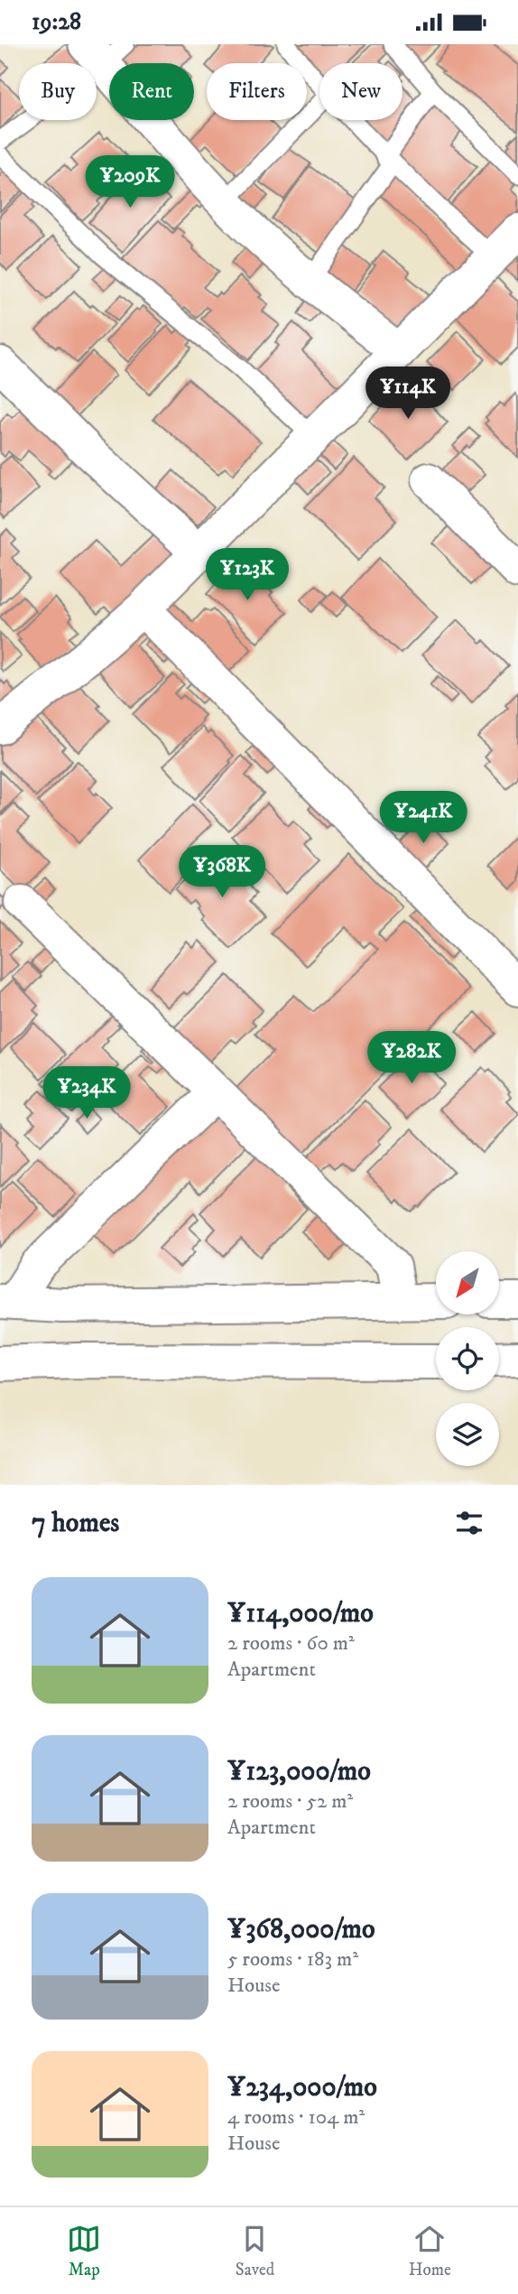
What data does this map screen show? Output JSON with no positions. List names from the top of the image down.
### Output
{
  "north": "bottom left",
  "page": {
    "status": "19:28",
    "chip": [
      "Buy",
      "Rent",
      "Filters",
      "New"
    ],
    "price": [
      "¥209K",
      "¥114K",
      "¥123K",
      "¥241K",
      "¥368K",
      "¥282K",
      "¥234K"
    ],
    "heading": "7 homes",
    "list": [
      {
        "name": "¥114,000/mo",
        "note": "2 rooms · 60 m² · Apartment"
      },
      {
        "name": "¥123,000/mo",
        "note": "2 rooms · 52 m² · Apartment"
      },
      {
        "name": "¥368,000/mo",
        "note": "5 rooms · 183 m² · House"
      },
      {
        "name": "¥234,000/mo",
        "note": "4 rooms · 104 m² · House"
      }
    ],
    "tabs": ["Map", "Saved", "Home"]
  }
}
